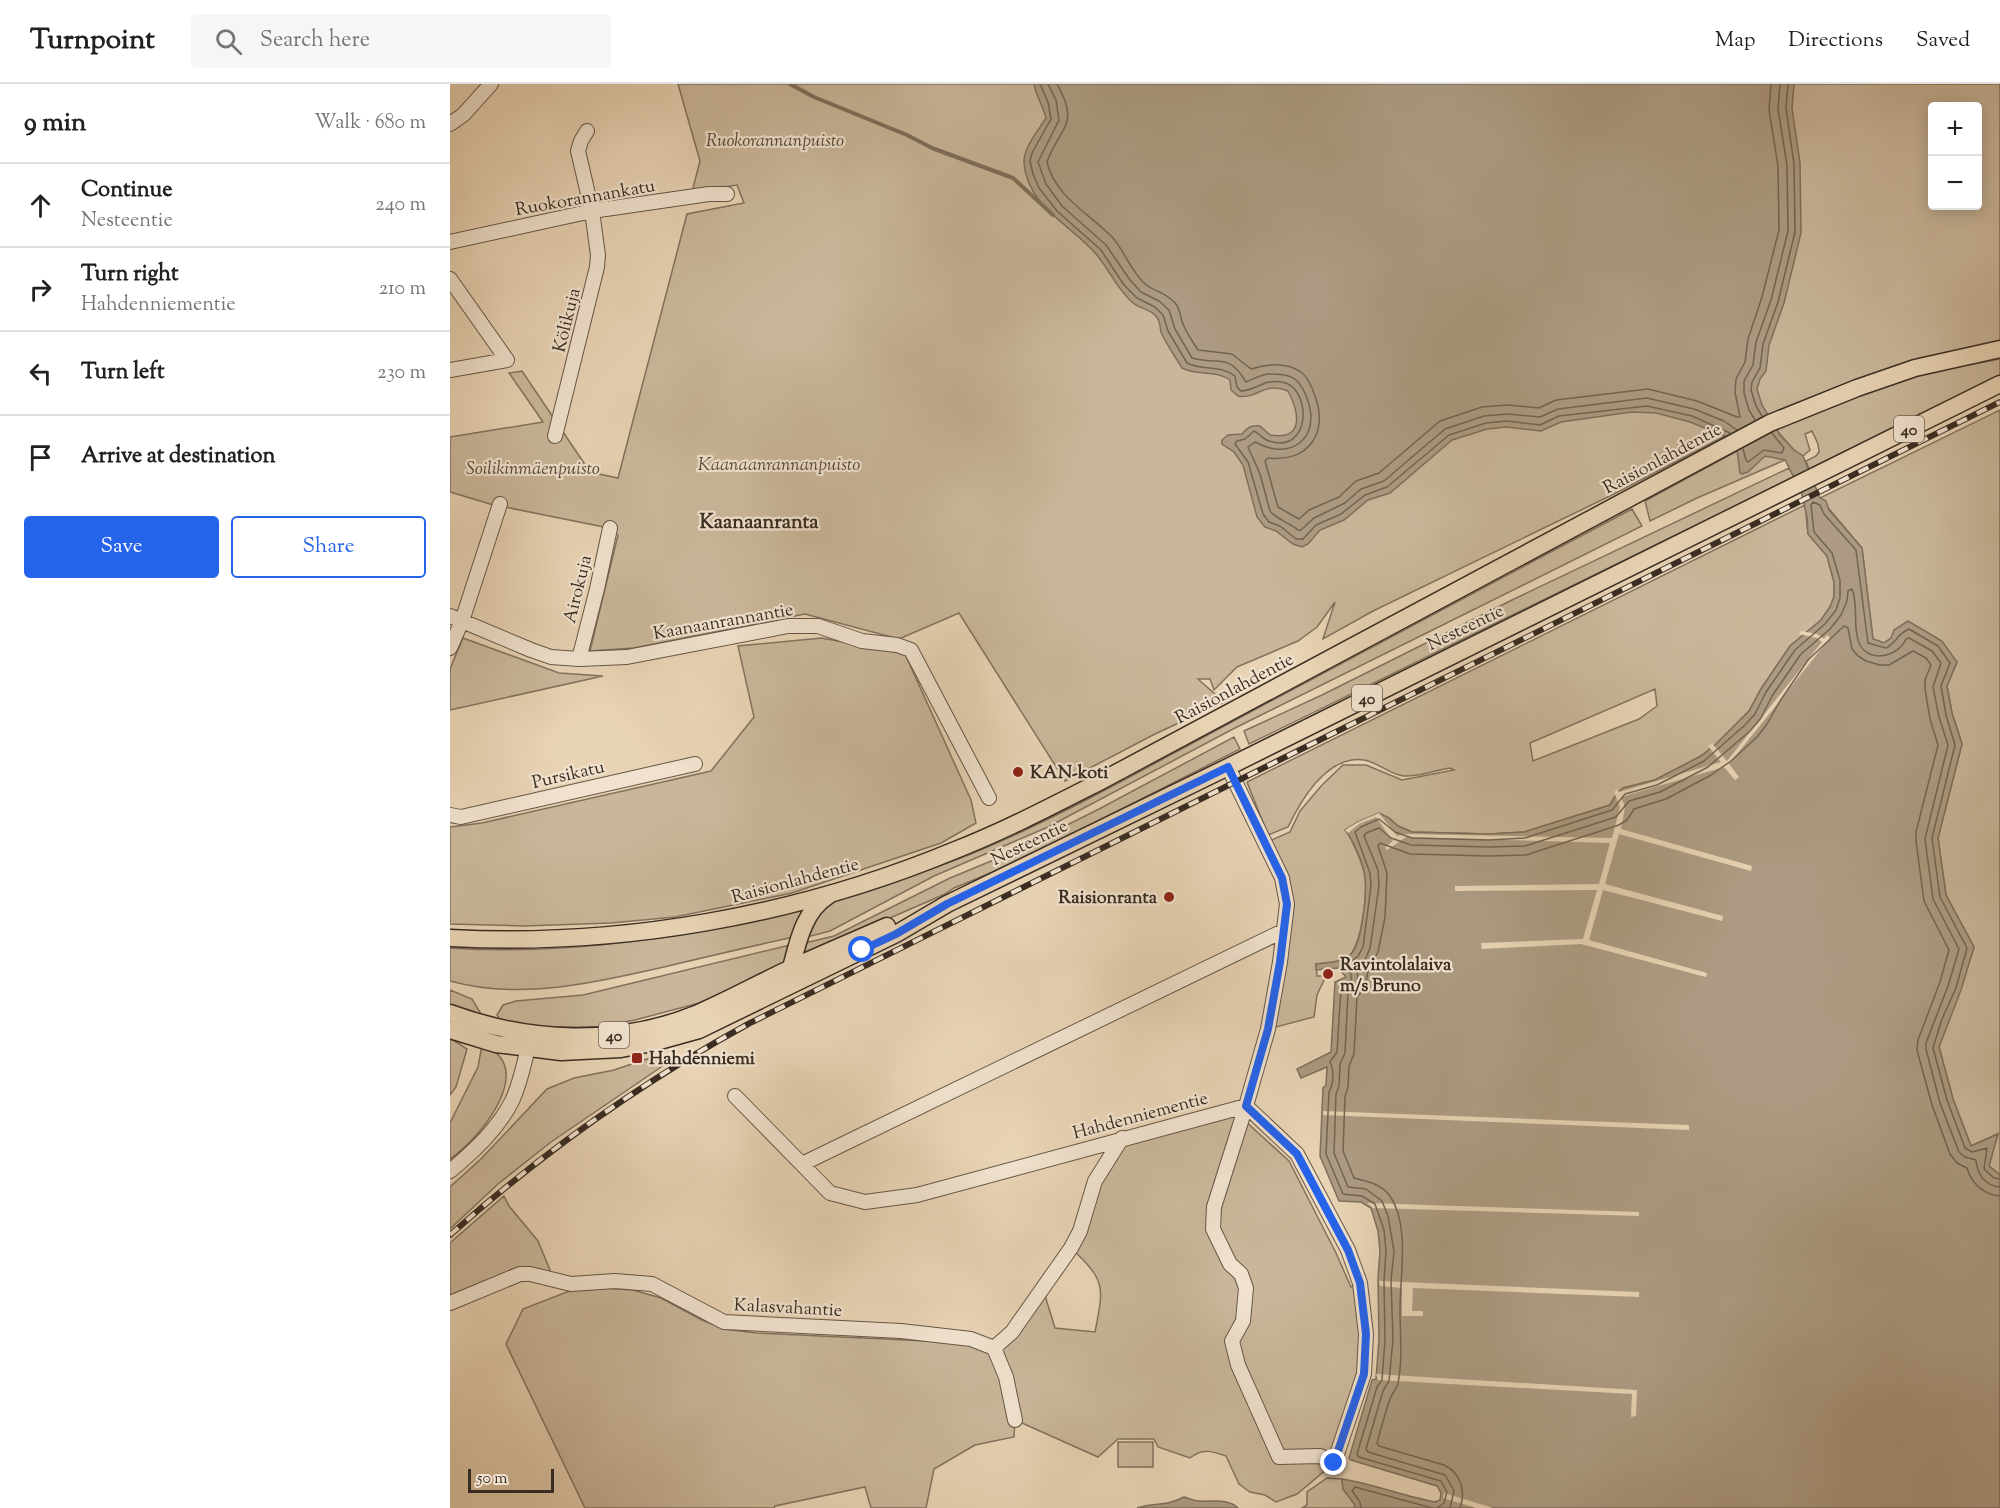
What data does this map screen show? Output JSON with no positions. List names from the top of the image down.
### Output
{
  "streets": {
    "main road": ["40", "Raisionlahdentie", "Nesteentie"],
    "street": [
      "Ruokorannankatu",
      "Kölikuja",
      "Airokuja",
      "Kaanaanrannantie",
      "Pursikatu",
      "Hahdenniementie",
      "Kalasvahantie"
    ]
  },
  "crossings": [
    ["Ruokorannankatu", "Kölikuja"],
    ["40", "Nesteentie"],
    ["Airokuja", "Kaanaanrannantie"]
  ],
  "districts": ["Kaanaanranta"],
  "parks": ["Ruokorannanpuisto", "Kaanaanrannanpuisto", "Soilikinmäenpuisto"],
  "places": {
    "other": ["KAN-koti", "Raisionranta", "Ravintolalaiva m/s Bruno"],
    "transit": ["Hahdenniemi"]
  },
  "scale_bar": "50 m",
  "page": {
    "header": "Turnpoint",
    "search": "Search here",
    "nav": ["Map", "Directions", "Saved"],
    "heading": ["9 min", "Walk · 680 m"],
    "map_buttons": ["+", "−"],
    "list": [
      ["Continue", "Nesteentie", "240 m"],
      ["Turn right", "Hahdenniementie", "210 m"],
      ["Turn left", "230 m"],
      "Arrive at destination"
    ],
    "buttons": ["Save", "Share"],
    "scale": "50 m"
  }
}
